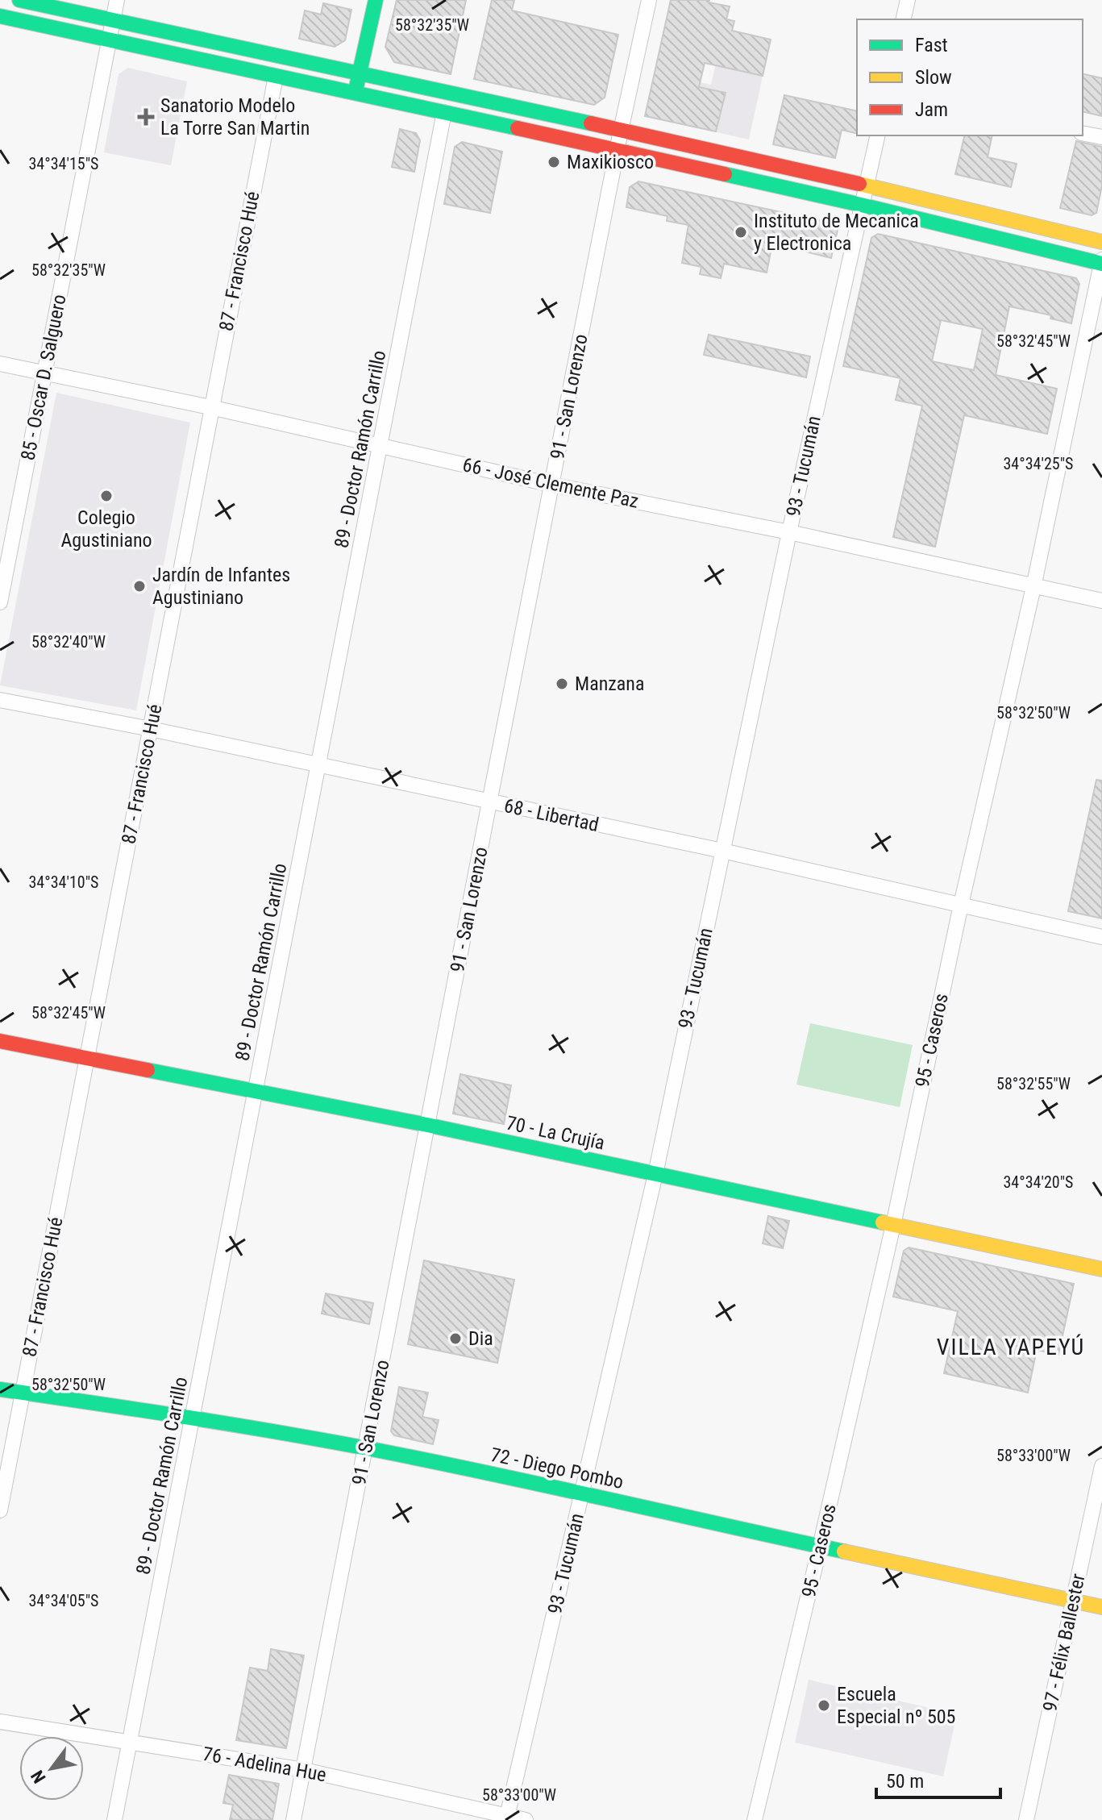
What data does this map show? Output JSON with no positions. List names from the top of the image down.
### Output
{
  "streets": {
    "street": [
      "87 - Francisco Hué",
      "85 - Oscar D. Salguero",
      "91 - San Lorenzo",
      "89 - Doctor Ramón Carrillo",
      "93 - Tucumán",
      "66 - José Clemente Paz",
      "68 - Libertad",
      "95 - Caseros",
      "70 - La Crujía",
      "72 - Diego Pombo",
      "97 - Félix Ballester",
      "76 - Adelina Hue"
    ]
  },
  "crossings": [
    ["87 - Francisco Hué", "66 - José Clemente Paz"],
    ["87 - Francisco Hué", "68 - Libertad"],
    ["87 - Francisco Hué", "70 - La Crujía"],
    ["87 - Francisco Hué", "72 - Diego Pombo"],
    ["85 - Oscar D. Salguero", "66 - José Clemente Paz"],
    ["91 - San Lorenzo", "66 - José Clemente Paz"],
    ["91 - San Lorenzo", "68 - Libertad"],
    ["91 - San Lorenzo", "70 - La Crujía"],
    ["91 - San Lorenzo", "72 - Diego Pombo"],
    ["91 - San Lorenzo", "76 - Adelina Hue"],
    ["89 - Doctor Ramón Carrillo", "66 - José Clemente Paz"],
    ["89 - Doctor Ramón Carrillo", "68 - Libertad"],
    ["89 - Doctor Ramón Carrillo", "70 - La Crujía"],
    ["89 - Doctor Ramón Carrillo", "72 - Diego Pombo"],
    ["89 - Doctor Ramón Carrillo", "76 - Adelina Hue"],
    ["93 - Tucumán", "66 - José Clemente Paz"],
    ["93 - Tucumán", "68 - Libertad"],
    ["93 - Tucumán", "70 - La Crujía"],
    ["93 - Tucumán", "72 - Diego Pombo"],
    ["93 - Tucumán", "76 - Adelina Hue"],
    ["66 - José Clemente Paz", "95 - Caseros"],
    ["68 - Libertad", "95 - Caseros"],
    ["95 - Caseros", "70 - La Crujía"],
    ["95 - Caseros", "72 - Diego Pombo"],
    ["72 - Diego Pombo", "97 - Félix Ballester"]
  ],
  "districts": ["VILLA YAPEYÚ"],
  "places": {
    "health": ["Sanatorio Modelo La Torre San Martin"],
    "other": [
      "Maxikiosco",
      "Instituto de Mecanica y Electronica",
      "Colegio Agustiniano",
      "Jardín de Infantes Agustiniano",
      "Manzana",
      "Dia",
      "Escuela Especial nº 505"
    ]
  },
  "legend": ["Fast", "Slow", "Jam"],
  "scale_bar": "50 m",
  "north": "bottom left",
  "coordinates": [
    "58°32'35\"W",
    "34°34'15\"S",
    "58°32'45\"W",
    "34°34'25\"S",
    "58°32'40\"W",
    "58°32'50\"W",
    "34°34'10\"S",
    "58°32'55\"W",
    "34°34'20\"S",
    "58°33'00\"W",
    "34°34'05\"S"
  ]
}
